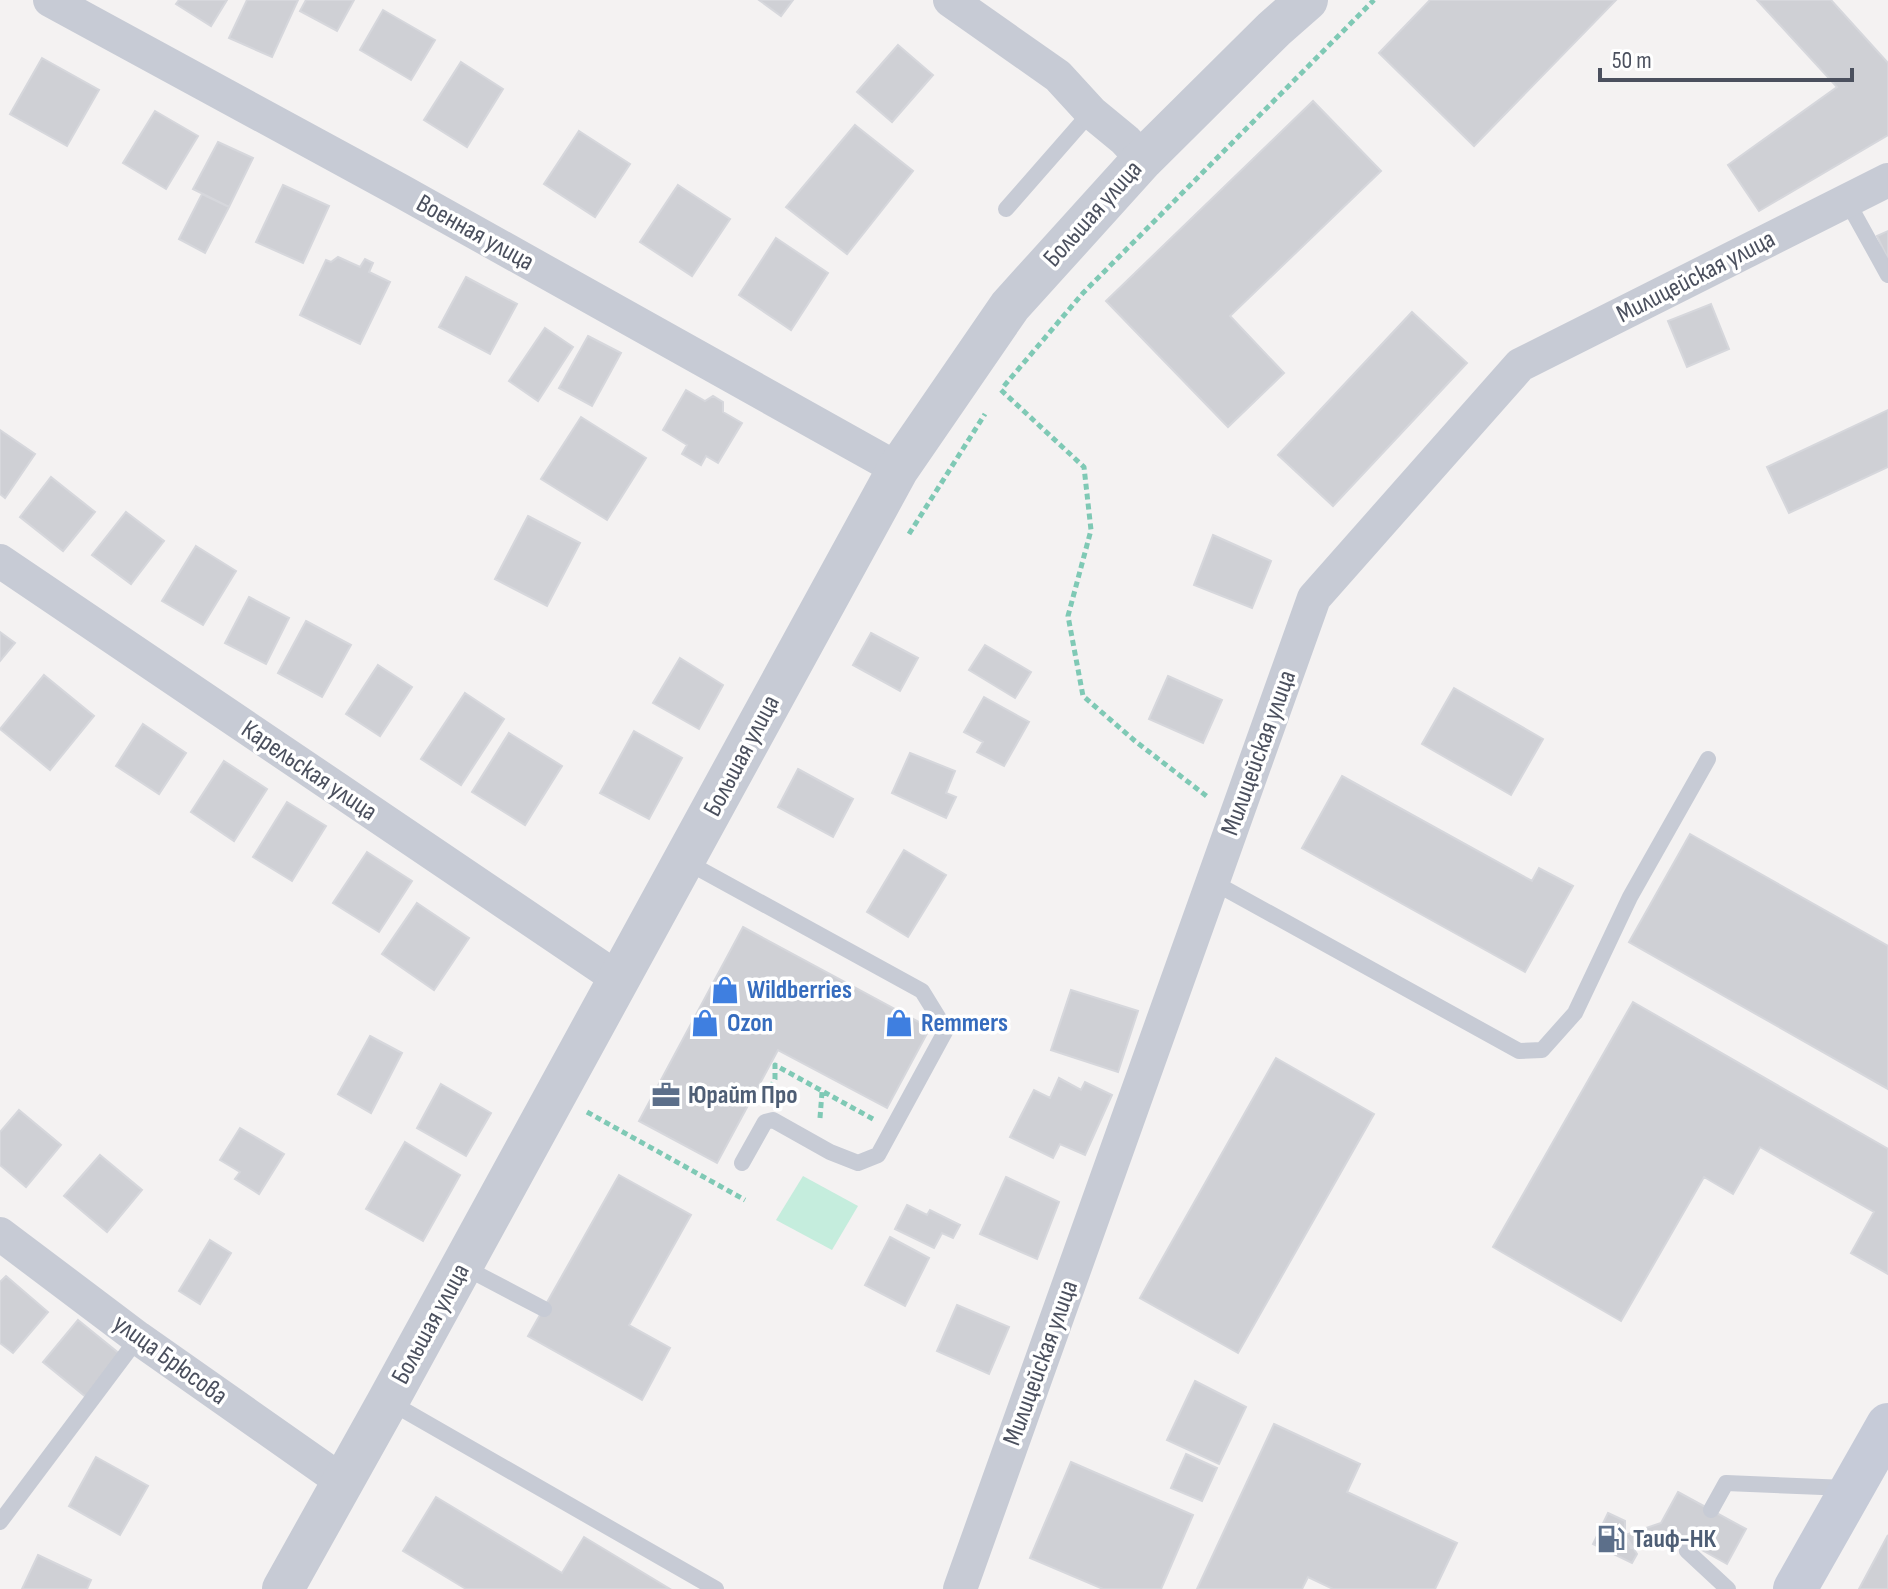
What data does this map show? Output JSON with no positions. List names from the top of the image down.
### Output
{
  "streets": {
    "street": [
      "Большая улица",
      "Военная улица",
      "Милицейская улица",
      "Карельская улица",
      "улица Брюсова"
    ]
  },
  "crossings": [
    ["Большая улица", "Военная улица"],
    ["Большая улица", "Карельская улица"],
    ["Большая улица", "улица Брюсова"]
  ],
  "places": {
    "shop": ["Wildberries", "Ozon", "Remmers"],
    "office": ["Юрайт Про"],
    "fuel station": ["Таиф-НК"]
  },
  "scale_bar": "50 m"
}
